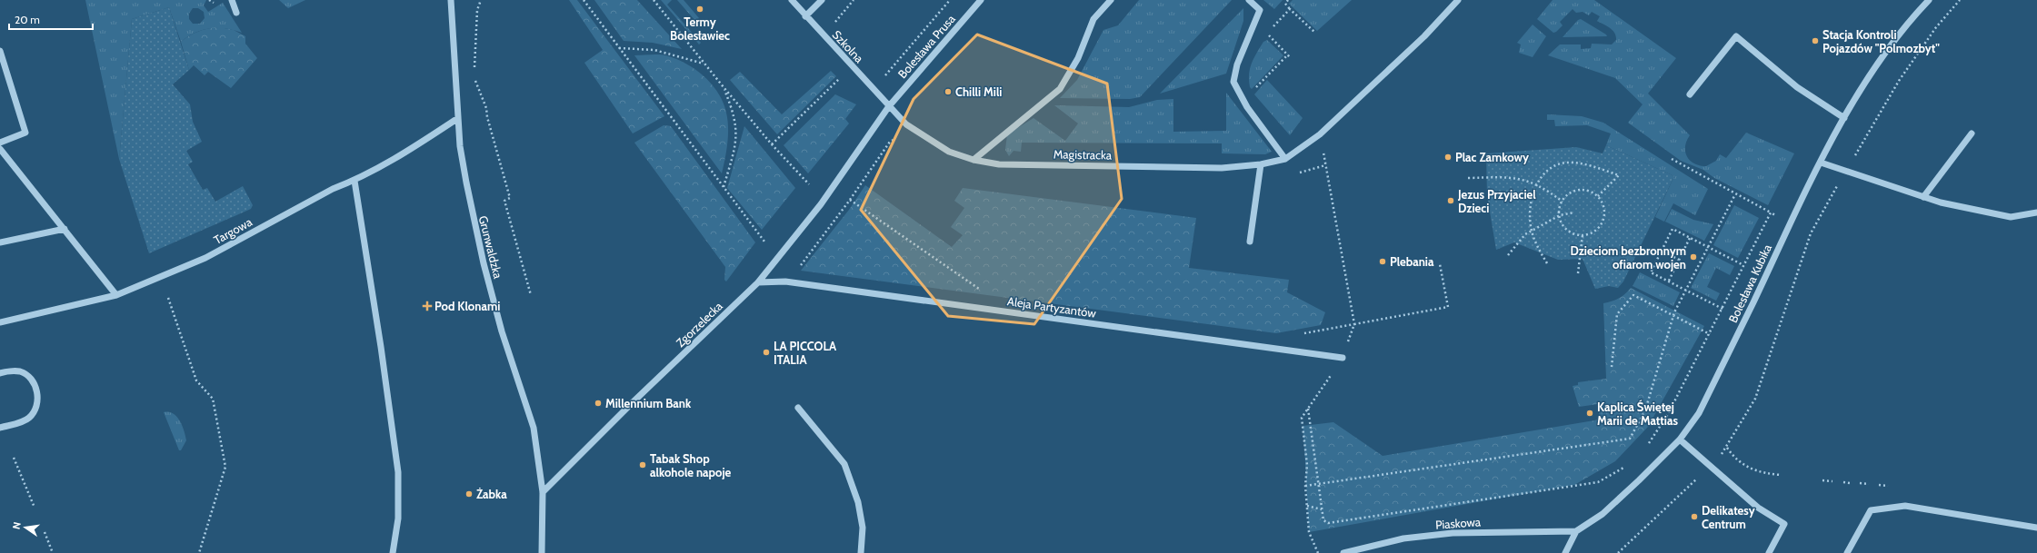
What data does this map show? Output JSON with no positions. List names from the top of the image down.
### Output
{
  "streets": {
    "street": [
      "Szkolna",
      "Bolesława Prusa",
      "Magistracka",
      "Targowa",
      "Grunwaldzka",
      "Bolesława Kubika",
      "Aleja Partyzantów",
      "Zgorzelecka",
      "Piaskowa"
    ]
  },
  "crossings": [
    ["Szkolna", "Bolesława Prusa"],
    ["Szkolna", "Magistracka"],
    ["Szkolna", "Zgorzelecka"],
    ["Bolesława Prusa", "Magistracka"],
    ["Bolesława Prusa", "Zgorzelecka"],
    ["Magistracka", "Zgorzelecka"],
    ["Targowa", "Grunwaldzka"],
    ["Grunwaldzka", "Zgorzelecka"],
    ["Bolesława Kubika", "Piaskowa"],
    ["Aleja Partyzantów", "Zgorzelecka"]
  ],
  "places": {
    "other": [
      "Termy Bolesławiec",
      "Stacja Kontroli Pojazdów \"Polmozbyt\"",
      "Chilli Mili",
      "Plac Zamkowy",
      "Jezus Przyjaciel Dzieci",
      "Dzieciom bezbronnym ofiarom wojen",
      "Plebania",
      "LA PICCOLA ITALIA",
      "Millennium Bank",
      "Kaplica Świętej Marii de Mattias",
      "Tabak Shop alkohole napoje",
      "Żabka",
      "Delikatesy Centrum"
    ],
    "health": ["Pod Klonami"]
  },
  "scale_bar": "20 m",
  "north": "left"
}
